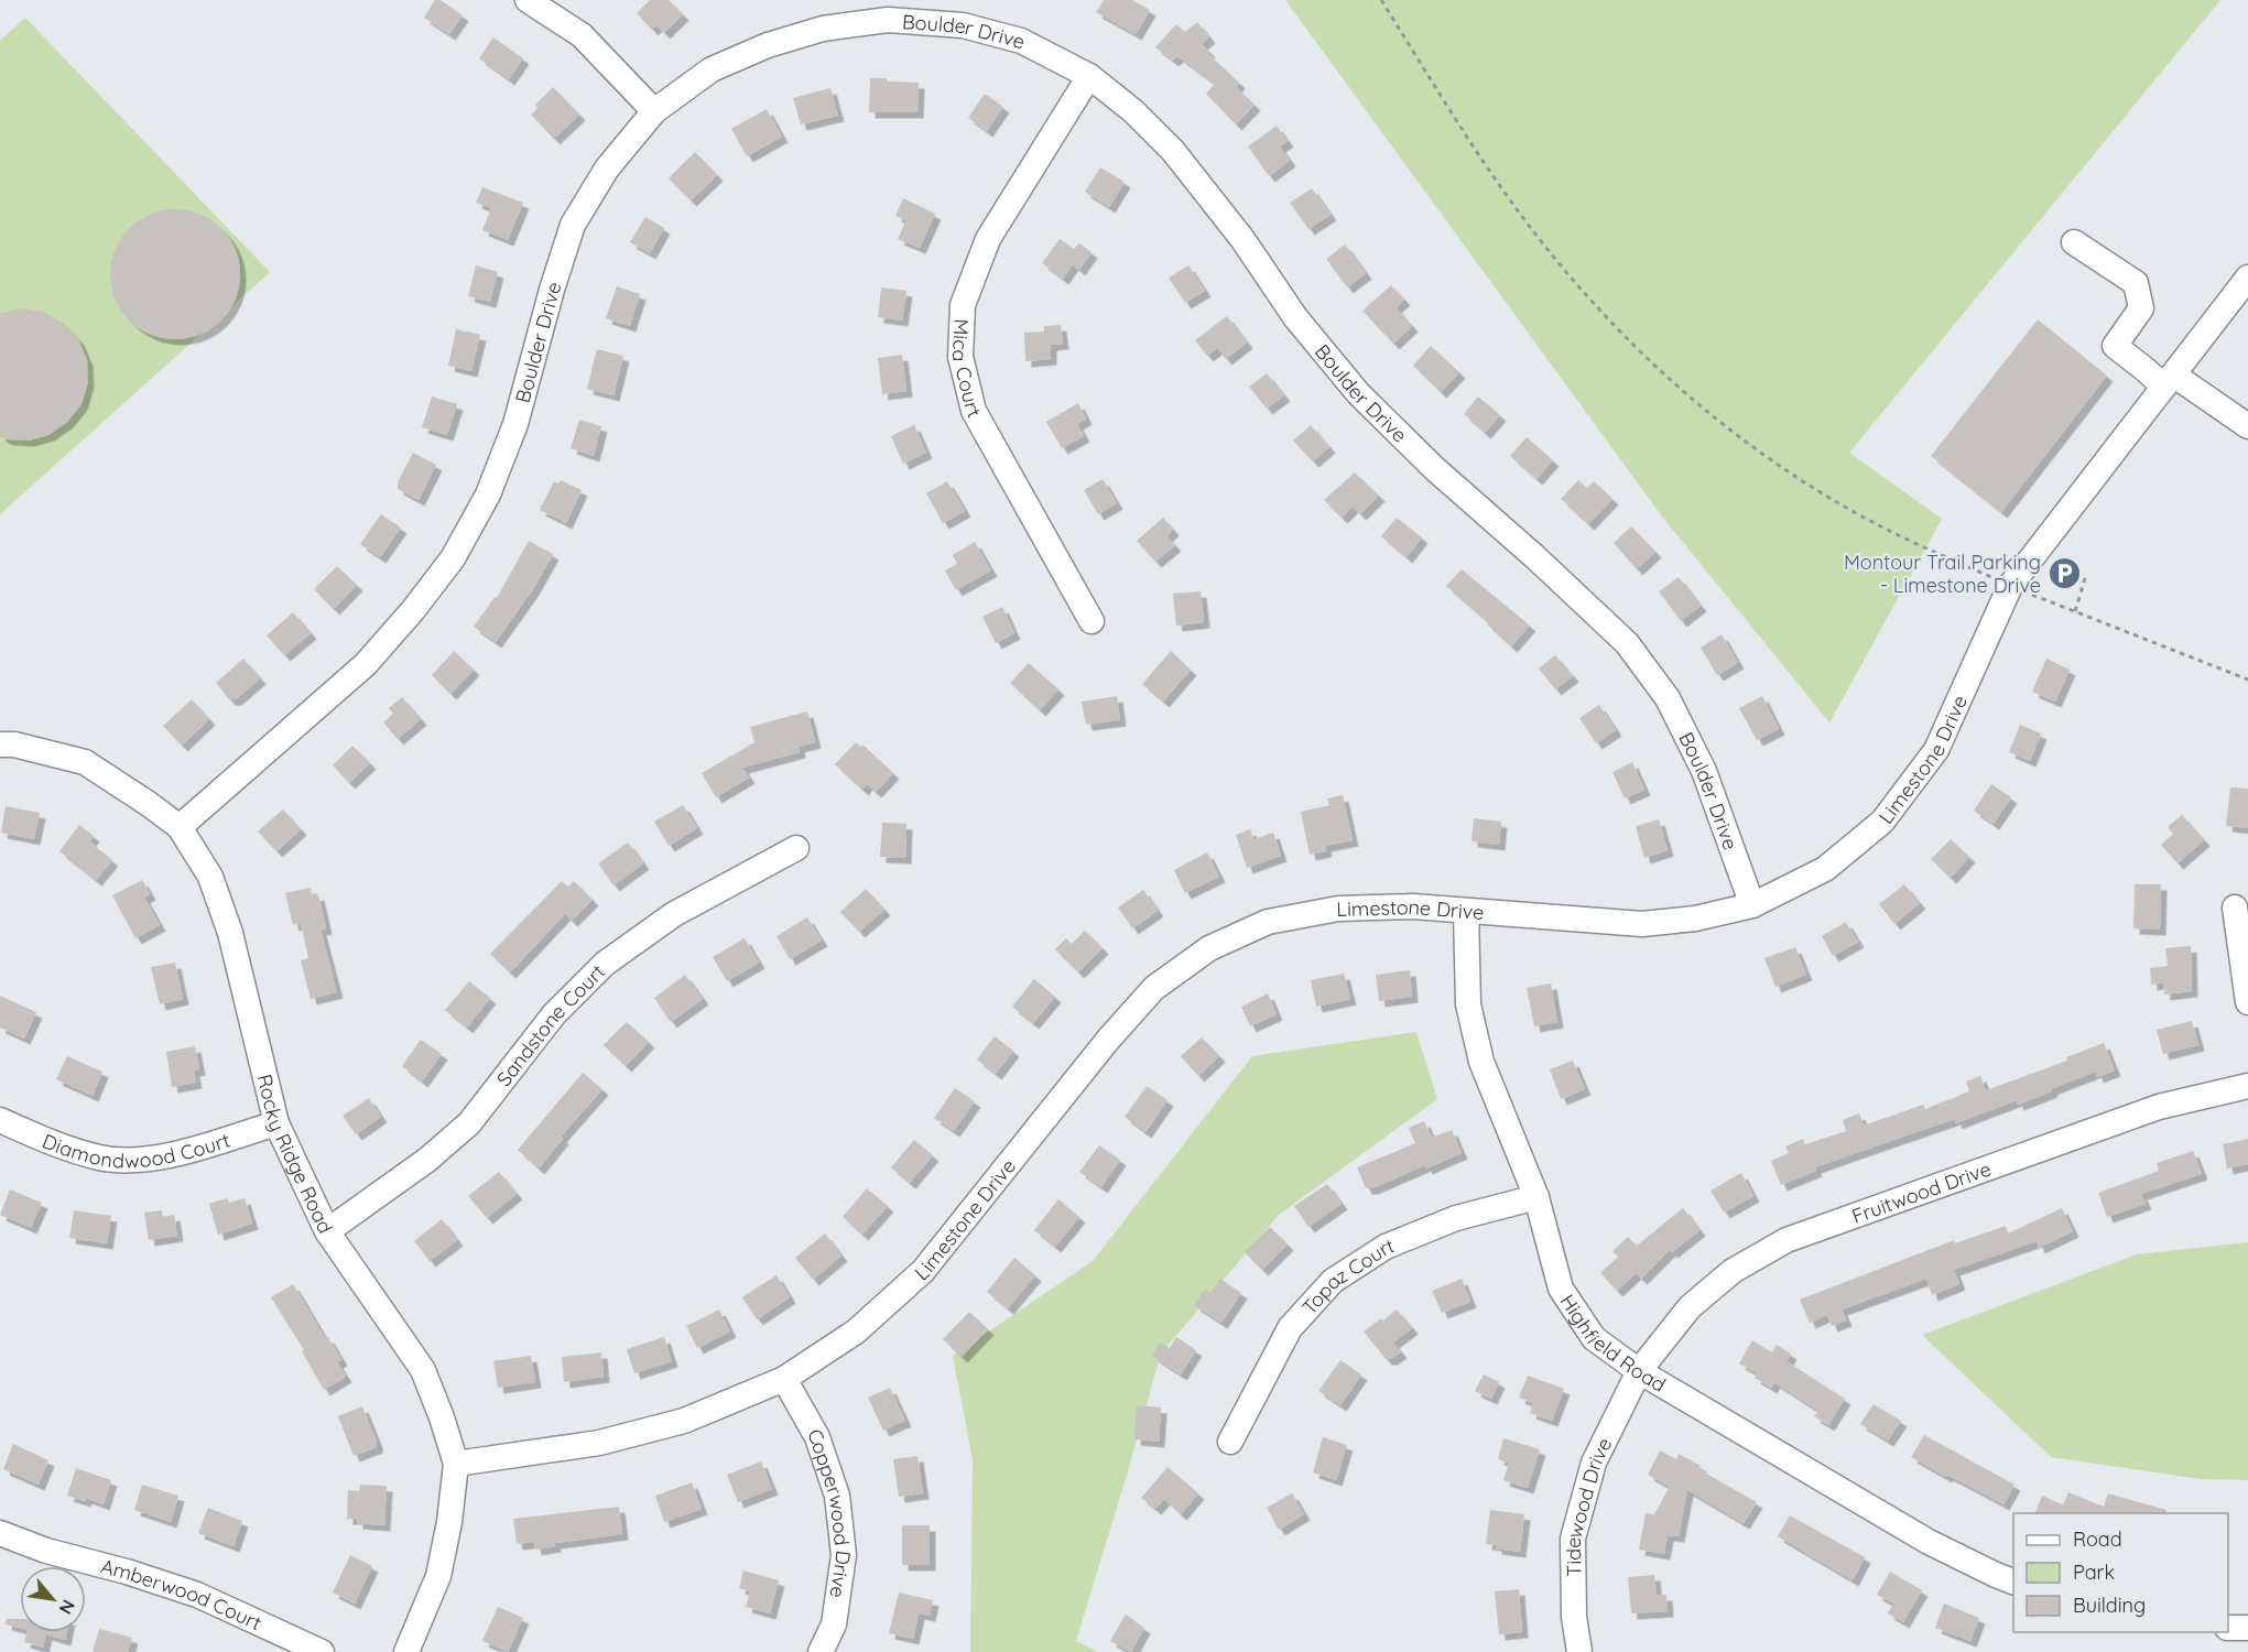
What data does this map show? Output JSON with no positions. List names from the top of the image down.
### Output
{
  "streets": {
    "street": [
      "Boulder Drive",
      "Mica Court",
      "Limestone Drive",
      "Sandstone Court",
      "Diamondwood Court",
      "Rocky Ridge Road",
      "Fruitwood Drive",
      "Topaz Court",
      "Highfield Road",
      "Tidewood Drive",
      "Copperwood Drive",
      "Amberwood Court"
    ]
  },
  "crossings": [
    ["Boulder Drive", "Mica Court"],
    ["Boulder Drive", "Limestone Drive"],
    ["Boulder Drive", "Rocky Ridge Road"],
    ["Limestone Drive", "Rocky Ridge Road"],
    ["Limestone Drive", "Highfield Road"],
    ["Limestone Drive", "Copperwood Drive"],
    ["Sandstone Court", "Rocky Ridge Road"],
    ["Diamondwood Court", "Rocky Ridge Road"],
    ["Fruitwood Drive", "Highfield Road"],
    ["Fruitwood Drive", "Tidewood Drive"],
    ["Topaz Court", "Highfield Road"],
    ["Highfield Road", "Tidewood Drive"]
  ],
  "places": {
    "parking": ["Montour Trail Parking - Limestone Drive"]
  },
  "legend": ["Road", "Park", "Building"],
  "north": "bottom right"
}
